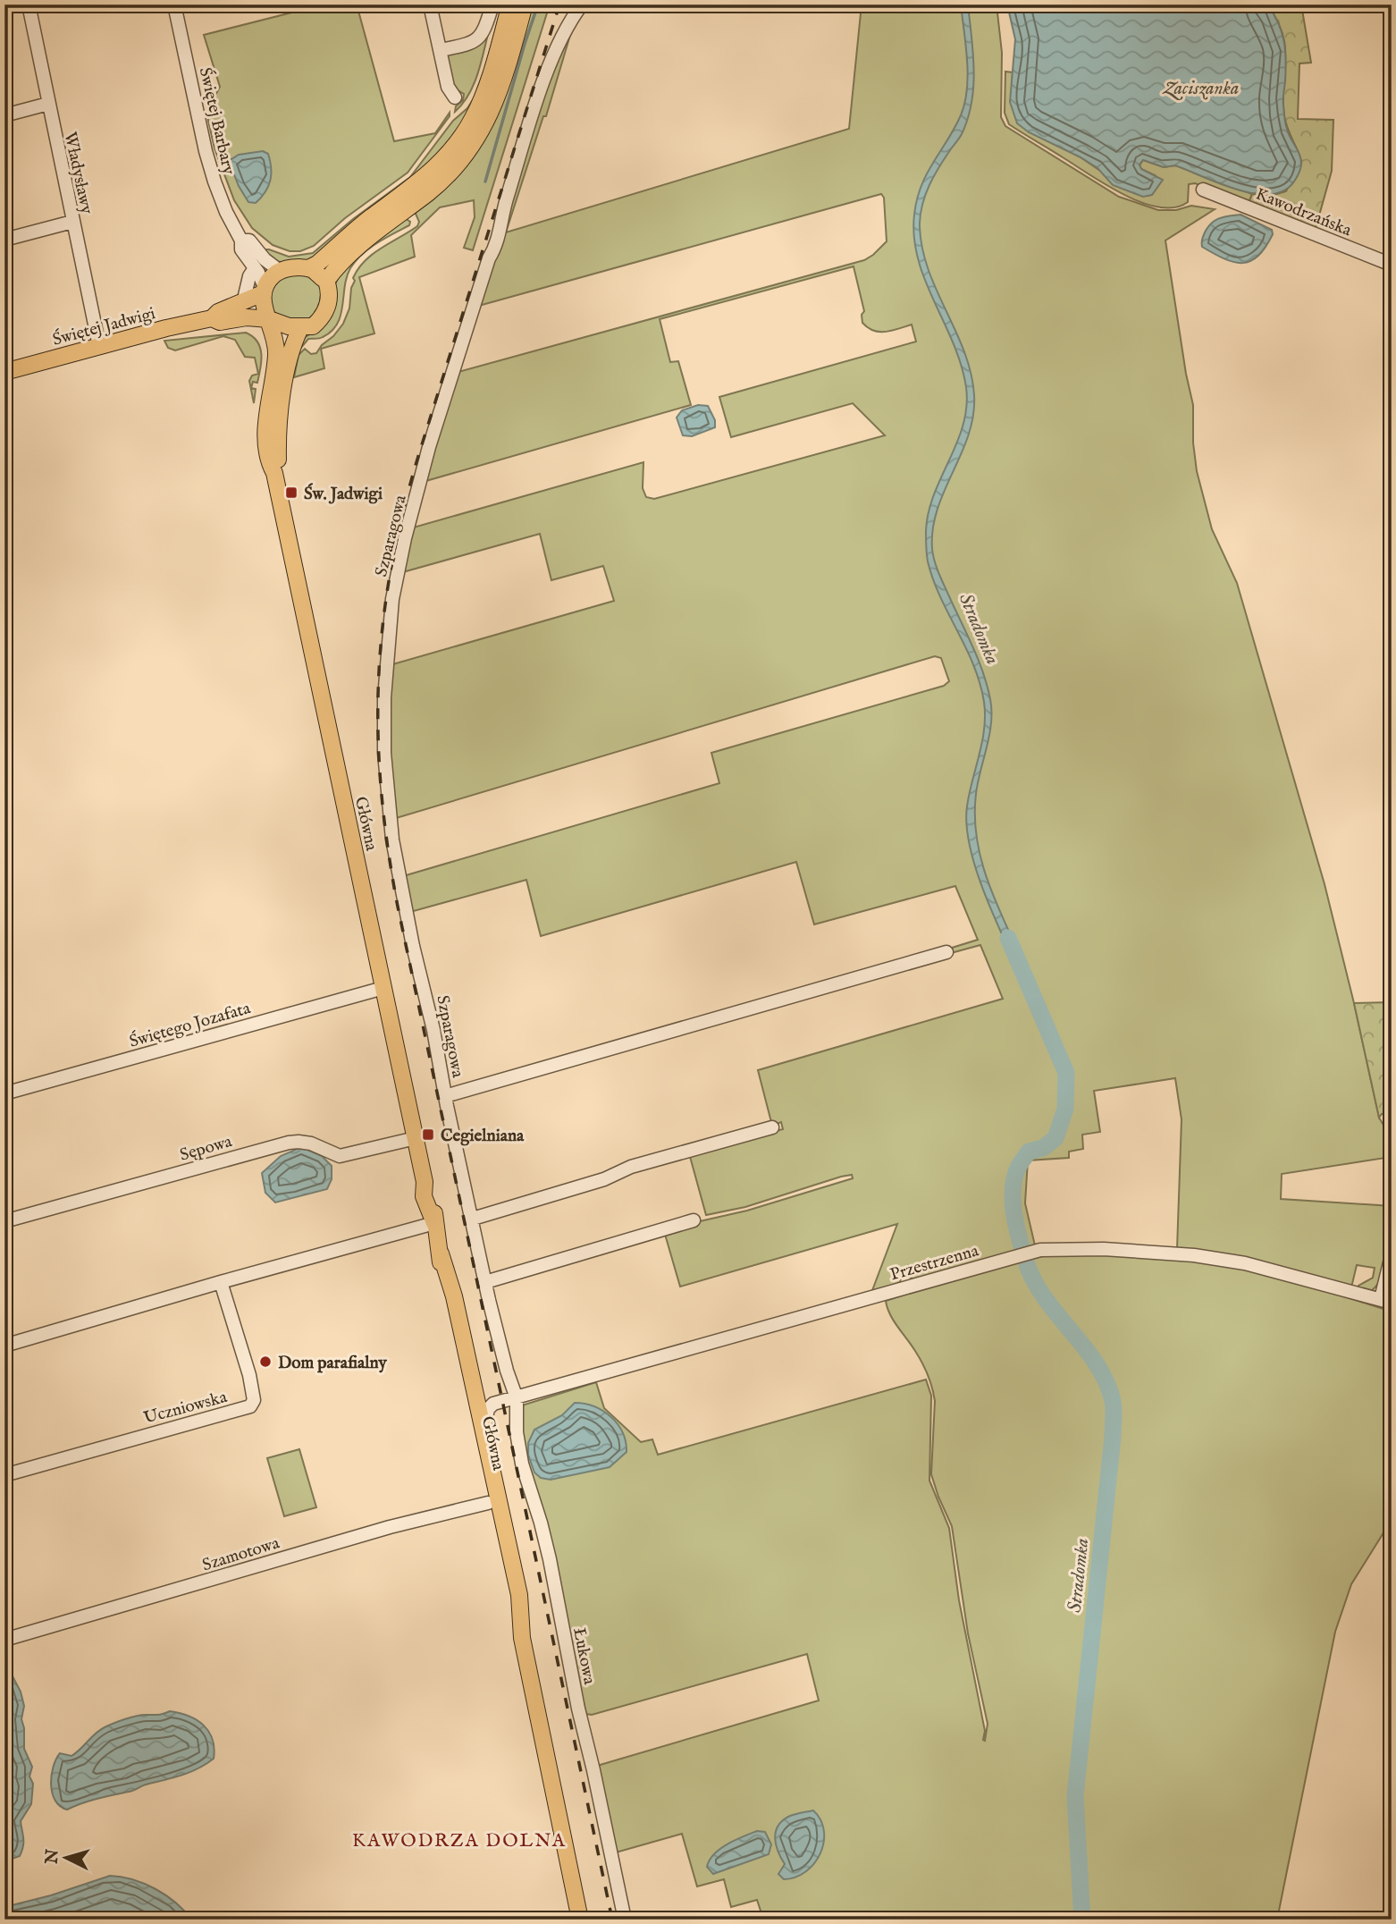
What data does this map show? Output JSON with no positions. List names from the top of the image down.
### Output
{
  "streets": {
    "main road": ["Świętej Jadwigi", "Główna"],
    "street": [
      "Świętej Barbary",
      "Władysławy",
      "Kawodrzańska",
      "Szparagowa",
      "Świętego Jozafata",
      "Sępowa",
      "Przestrzenna",
      "Uczniowska",
      "Szamotowa",
      "Łukowa"
    ]
  },
  "crossings": [
    ["Świętej Barbary", "Świętej Jadwigi"],
    ["Świętej Barbary", "Główna"],
    ["Władysławy", "Świętej Jadwigi"],
    ["Świętej Jadwigi", "Główna"],
    ["Szparagowa", "Przestrzenna"],
    ["Szparagowa", "Łukowa"],
    ["Główna", "Świętego Jozafata"],
    ["Główna", "Sępowa"],
    ["Główna", "Szamotowa"],
    ["Przestrzenna", "Łukowa"]
  ],
  "districts": ["KAWODRZA DOLNA"],
  "water": ["Zaciszanka", "Stradomka"],
  "places": {
    "transit": ["Św. Jadwigi", "Cegielniana"],
    "other": ["Dom parafialny"]
  },
  "north": "left"
}
